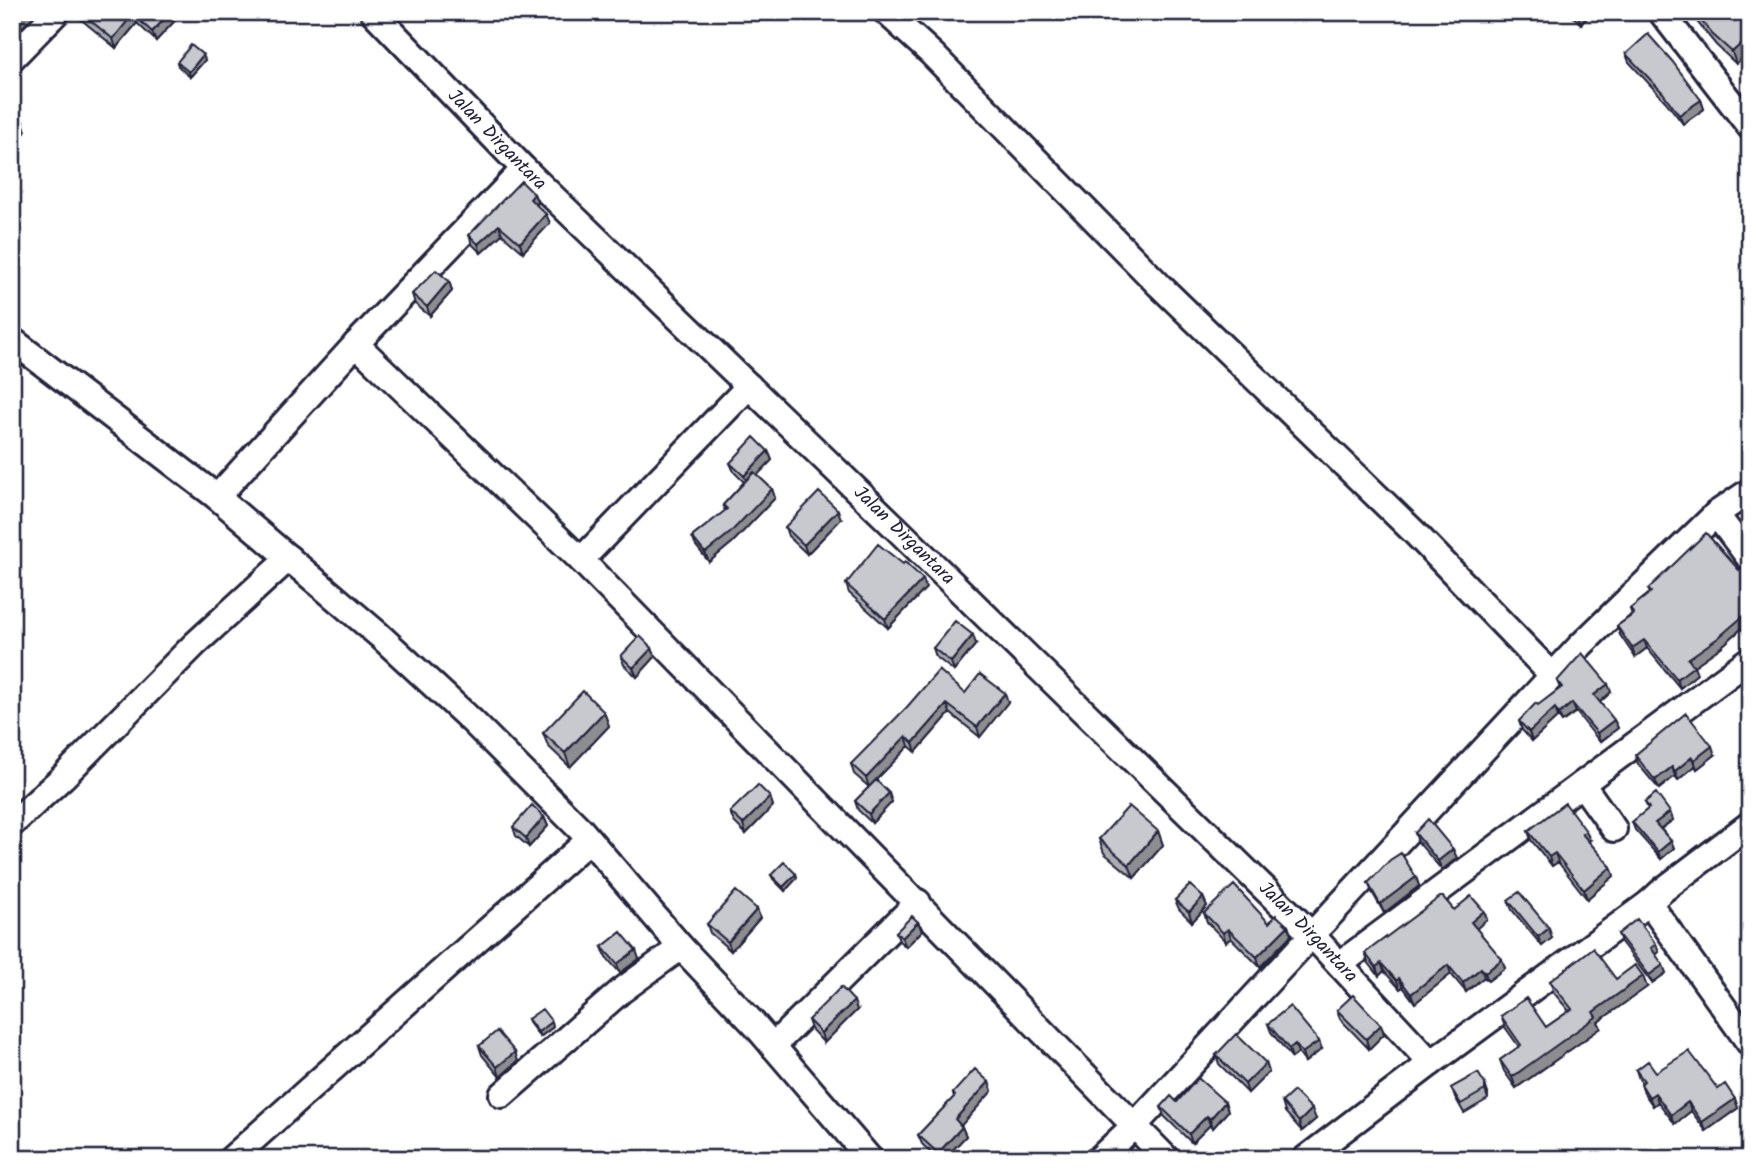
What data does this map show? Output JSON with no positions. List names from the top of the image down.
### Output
{
  "streets": {
    "street": ["Jalan Dirgantara"]
  }
}
